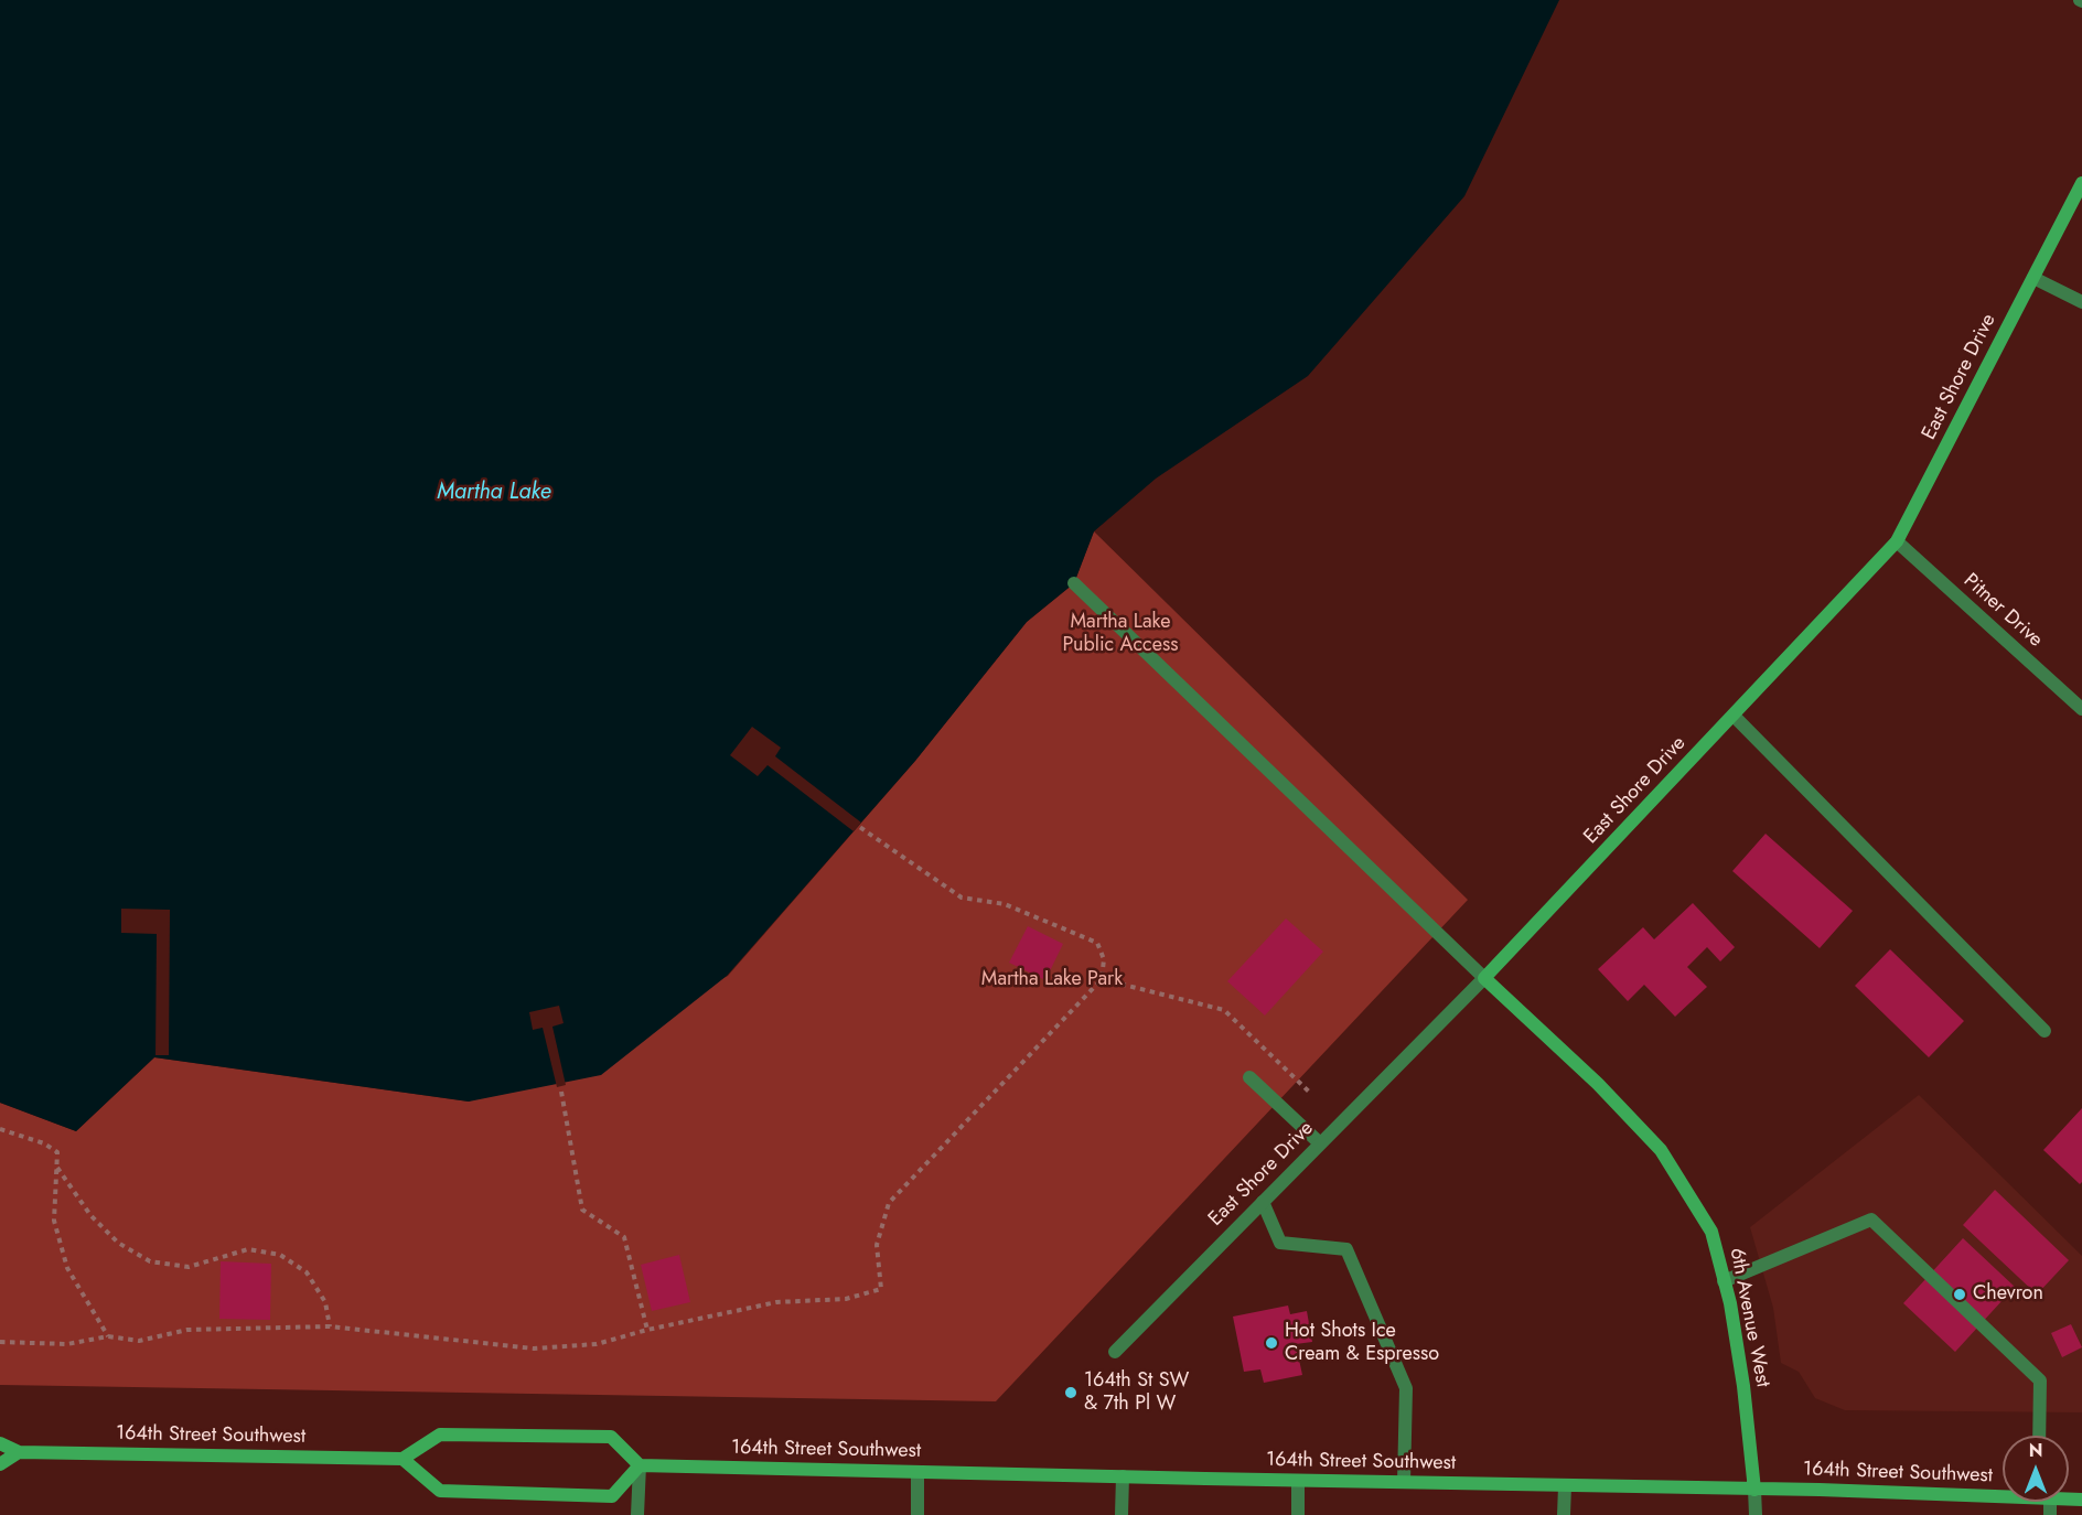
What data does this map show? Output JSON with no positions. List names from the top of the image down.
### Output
{
  "streets": {
    "main road": ["East Shore Drive", "6th Avenue West", "164th Street Southwest"],
    "street": ["Pitner Drive"]
  },
  "crossings": [
    ["East Shore Drive", "Pitner Drive"],
    ["East Shore Drive", "6th Avenue West"],
    ["6th Avenue West", "164th Street Southwest"]
  ],
  "water": ["Martha Lake"],
  "parks": ["Martha Lake Public Access", "Martha Lake Park"],
  "places": ["Chevron", "Hot Shots Ice Cream & Espresso", "164th St SW & 7th Pl W"],
  "north": "top"
}
